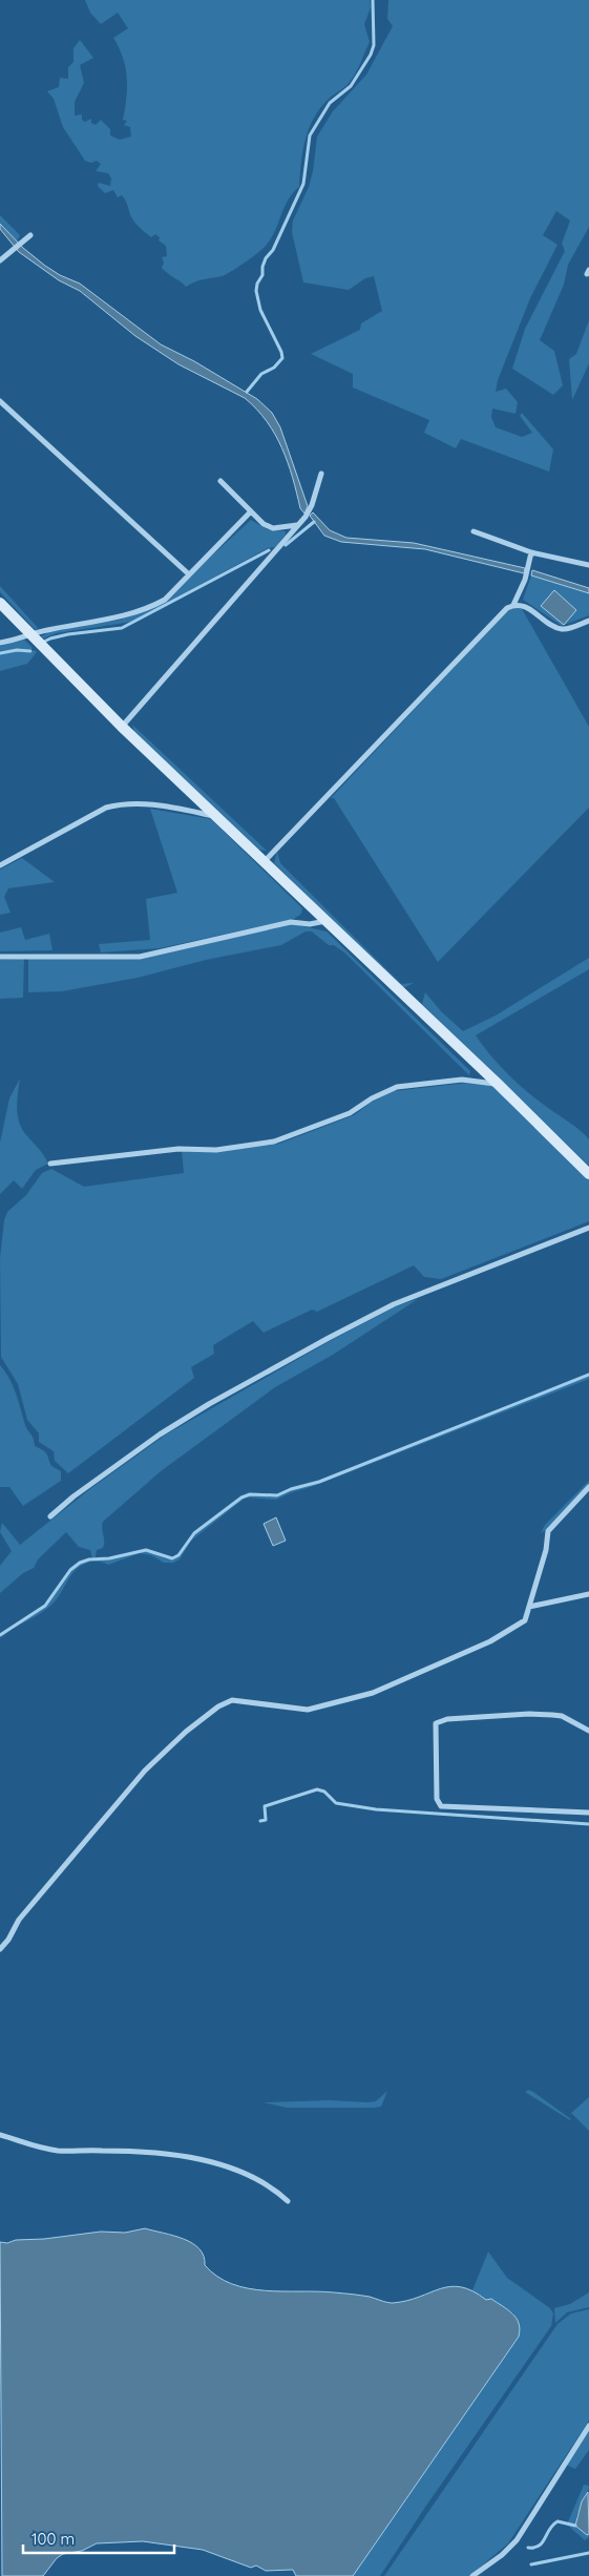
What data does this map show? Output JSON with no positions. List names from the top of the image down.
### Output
{
  "scale_bar": "100 m"
}
